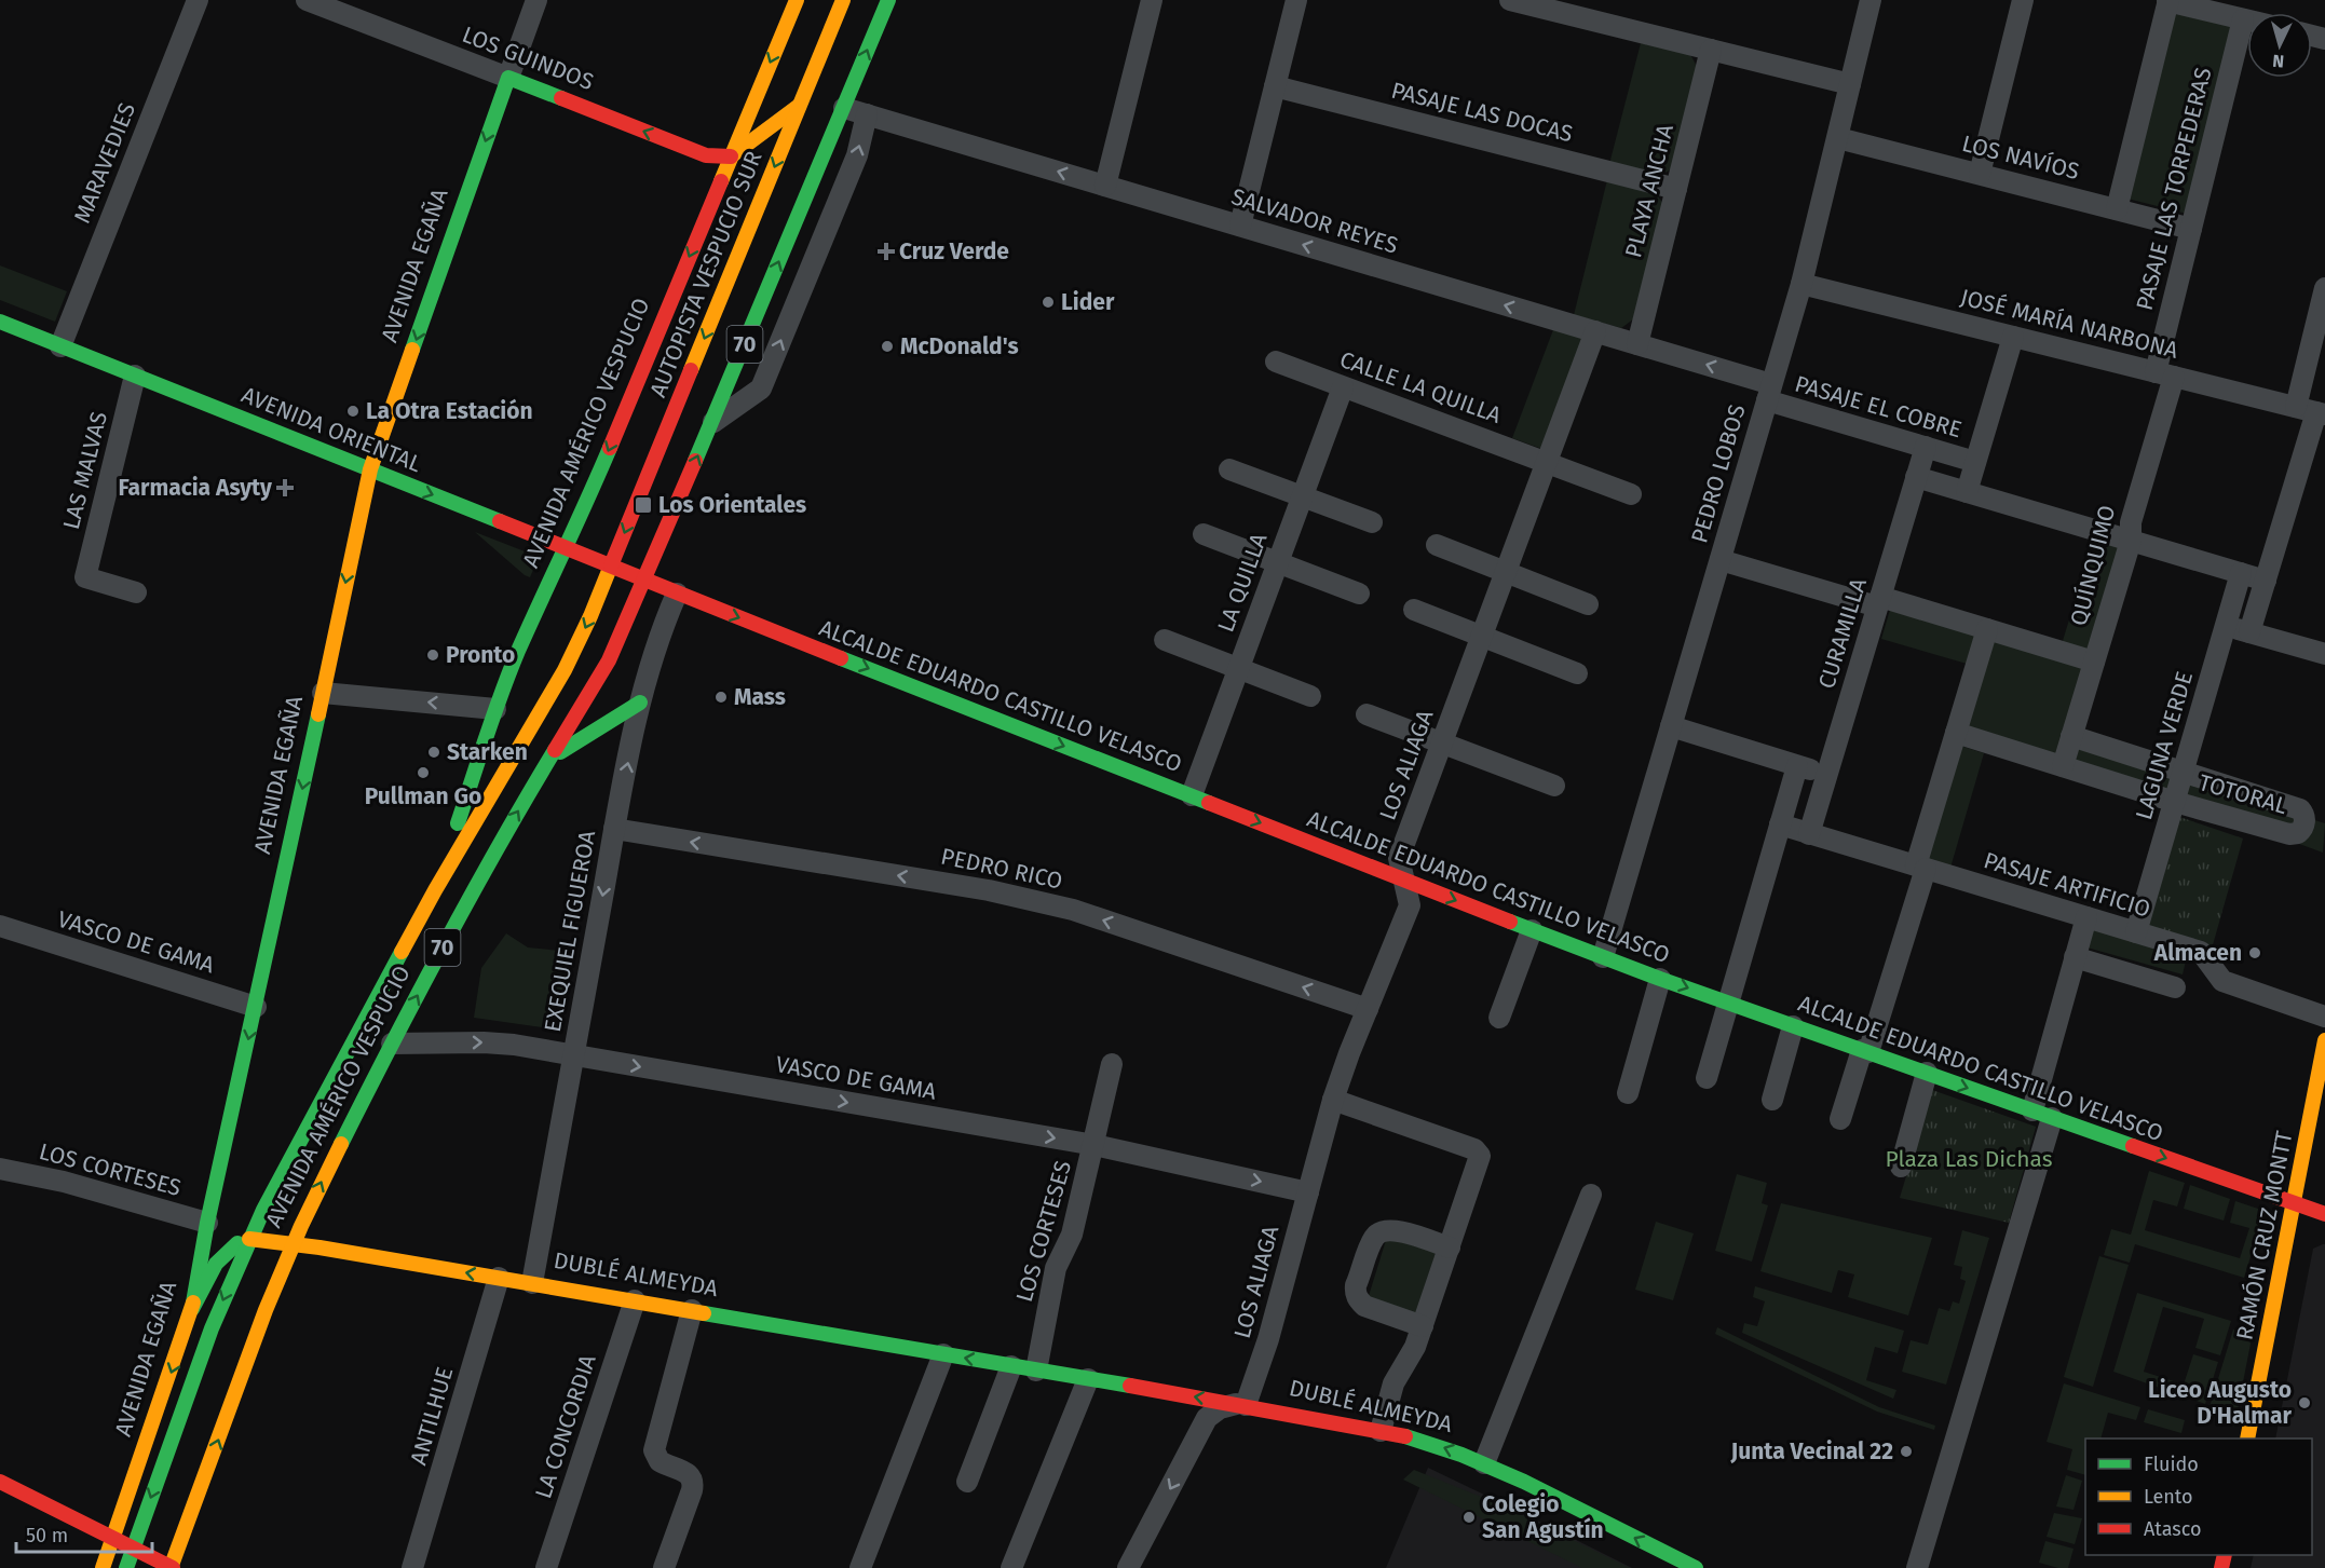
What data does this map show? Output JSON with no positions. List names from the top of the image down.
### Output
{
  "streets": {
    "main road": [
      "LOS GUINDOS",
      "AVENIDA EGAÑA",
      "AUTOPISTA VESPUCIO SUR",
      "70",
      "AVENIDA ORIENTAL",
      "AVENIDA AMÉRICO VESPUCIO",
      "ALCALDE EDUARDO CASTILLO VELASCO",
      "RAMÓN CRUZ MONTT",
      "DUBLÉ ALMEYDA"
    ],
    "street": [
      "PASAJE LAS DOCAS",
      "LOS NAVÍOS",
      "MARAVEDIES",
      "PASAJE LAS TORPEDERAS",
      "PLAYA ANCHA",
      "SALVADOR REYES",
      "JOSÉ MARÍA NARBONA",
      "CALLE LA QUILLA",
      "PASAJE EL COBRE",
      "LAS MALVAS",
      "PEDRO LOBOS",
      "QUÍNQUIMO",
      "LA QUILLA",
      "CURAMILLA",
      "LAGUNA VERDE",
      "LOS ALIAGA",
      "TOTORAL",
      "PEDRO RICO",
      "PASAJE ARTIFICIO",
      "EXEQUIEL FIGUEROA",
      "VASCO DE GAMA",
      "LOS CORTESES",
      "ANTILHUE",
      "LA CONCORDIA"
    ]
  },
  "crossings": [
    ["LOS GUINDOS", "AVENIDA EGAÑA"],
    ["LOS GUINDOS", "AVENIDA AMÉRICO VESPUCIO"],
    ["PASAJE LAS DOCAS", "PLAYA ANCHA"],
    ["LOS NAVÍOS", "PASAJE LAS TORPEDERAS"],
    ["LOS NAVÍOS", "PEDRO LOBOS"],
    ["MARAVEDIES", "AVENIDA ORIENTAL"],
    ["PASAJE LAS TORPEDERAS", "JOSÉ MARÍA NARBONA"],
    ["PASAJE LAS TORPEDERAS", "QUÍNQUIMO"],
    ["PLAYA ANCHA", "SALVADOR REYES"],
    ["SALVADOR REYES", "PASAJE EL COBRE"],
    ["SALVADOR REYES", "AVENIDA AMÉRICO VESPUCIO"],
    ["SALVADOR REYES", "PEDRO LOBOS"],
    ["SALVADOR REYES", "LOS ALIAGA"],
    ["AVENIDA EGAÑA", "AVENIDA ORIENTAL"],
    ["AVENIDA EGAÑA", "VASCO DE GAMA"],
    ["AVENIDA EGAÑA", "LOS CORTESES"],
    ["AUTOPISTA VESPUCIO SUR", "AVENIDA ORIENTAL"],
    ["AUTOPISTA VESPUCIO SUR", "AVENIDA AMÉRICO VESPUCIO"],
    ["JOSÉ MARÍA NARBONA", "PEDRO LOBOS"],
    ["JOSÉ MARÍA NARBONA", "QUÍNQUIMO"],
    ["CALLE LA QUILLA", "LA QUILLA"],
    ["CALLE LA QUILLA", "LOS ALIAGA"],
    ["PASAJE EL COBRE", "PEDRO LOBOS"],
    ["PASAJE EL COBRE", "CURAMILLA"],
    ["AVENIDA ORIENTAL", "AVENIDA AMÉRICO VESPUCIO"],
    ["AVENIDA ORIENTAL", "LAS MALVAS"],
    ["AVENIDA ORIENTAL", "ALCALDE EDUARDO CASTILLO VELASCO"],
    ["AVENIDA AMÉRICO VESPUCIO", "ALCALDE EDUARDO CASTILLO VELASCO"],
    ["AVENIDA AMÉRICO VESPUCIO", "VASCO DE GAMA"],
    ["AVENIDA AMÉRICO VESPUCIO", "DUBLÉ ALMEYDA"],
    ["PEDRO LOBOS", "ALCALDE EDUARDO CASTILLO VELASCO"],
    ["QUÍNQUIMO", "TOTORAL"],
    ["LA QUILLA", "ALCALDE EDUARDO CASTILLO VELASCO"],
    ["CURAMILLA", "PASAJE ARTIFICIO"],
    ["ALCALDE EDUARDO CASTILLO VELASCO", "LOS ALIAGA"],
    ["ALCALDE EDUARDO CASTILLO VELASCO", "EXEQUIEL FIGUEROA"],
    ["ALCALDE EDUARDO CASTILLO VELASCO", "RAMÓN CRUZ MONTT"],
    ["LAGUNA VERDE", "TOTORAL"],
    ["LAGUNA VERDE", "PASAJE ARTIFICIO"],
    ["LOS ALIAGA", "PEDRO RICO"],
    ["LOS ALIAGA", "VASCO DE GAMA"],
    ["LOS ALIAGA", "DUBLÉ ALMEYDA"],
    ["PEDRO RICO", "EXEQUIEL FIGUEROA"],
    ["EXEQUIEL FIGUEROA", "VASCO DE GAMA"],
    ["EXEQUIEL FIGUEROA", "DUBLÉ ALMEYDA"],
    ["VASCO DE GAMA", "LOS CORTESES"],
    ["LOS CORTESES", "DUBLÉ ALMEYDA"],
    ["DUBLÉ ALMEYDA", "ANTILHUE"],
    ["DUBLÉ ALMEYDA", "LA CONCORDIA"]
  ],
  "one_way": [
    "LOS GUINDOS",
    "SALVADOR REYES",
    "AVENIDA EGAÑA",
    "AUTOPISTA VESPUCIO SUR",
    "ALCALDE EDUARDO CASTILLO VELASCO",
    "PEDRO RICO",
    "VASCO DE GAMA",
    "DUBLÉ ALMEYDA"
  ],
  "parks": ["Plaza Las Dichas"],
  "places": {
    "health": ["Cruz Verde", "Farmacia Asyty"],
    "other": [
      "Lider",
      "McDonald's",
      "La Otra Estación",
      "Pronto",
      "Mass",
      "Starken",
      "Pullman Go",
      "Almacen",
      "Liceo Augusto D'Halmar",
      "Junta Vecinal 22",
      "Colegio San Agustín"
    ],
    "transit": ["Los Orientales"]
  },
  "legend": ["Fluido", "Lento", "Atasco"],
  "scale_bar": "50 m",
  "north": "bottom"
}
